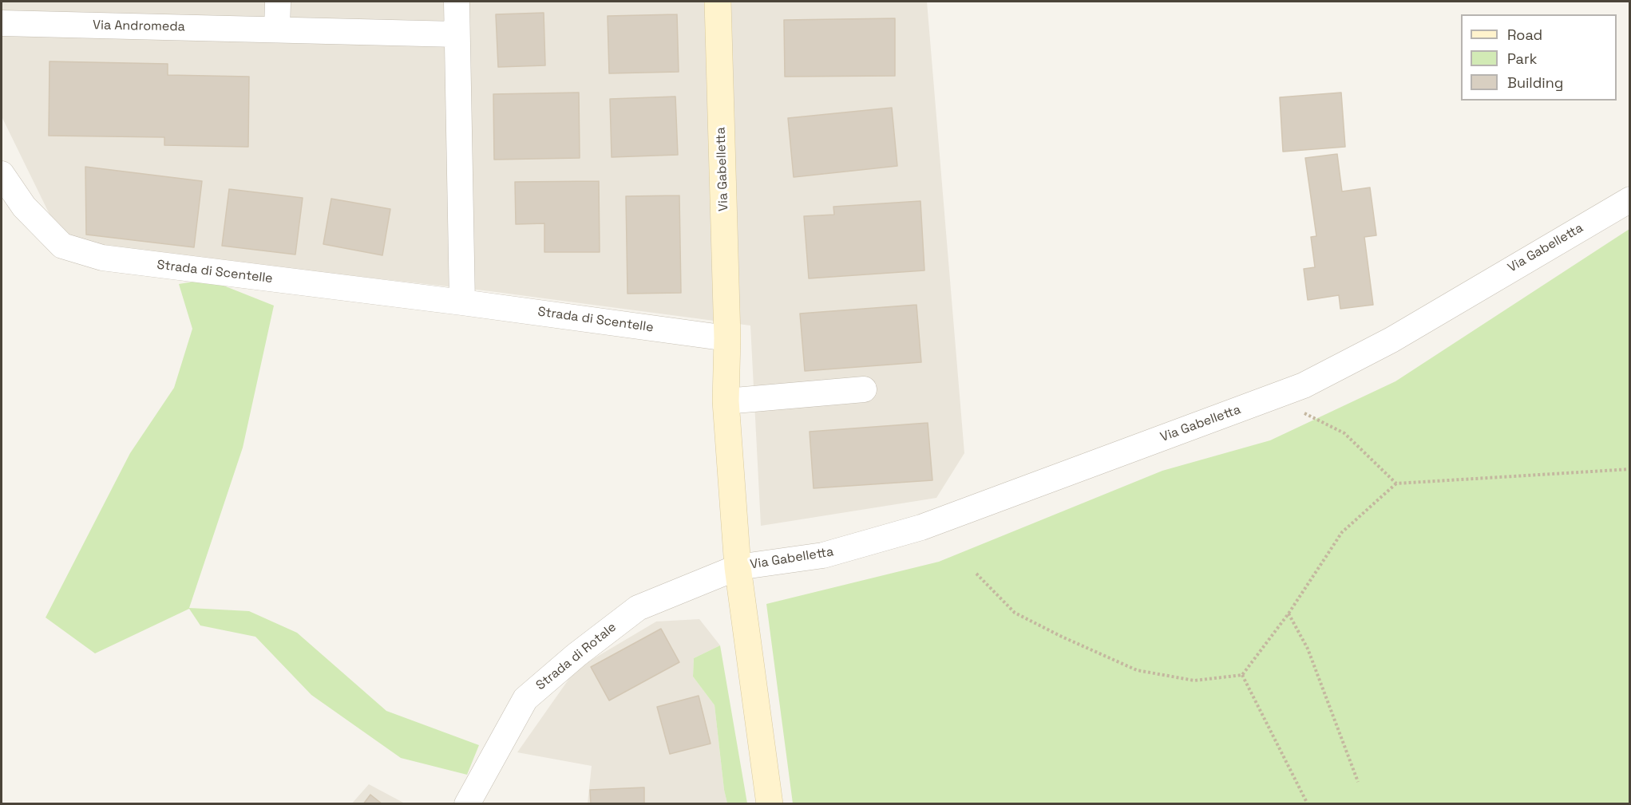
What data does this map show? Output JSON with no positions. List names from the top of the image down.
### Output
{
  "streets": {
    "street": [
      "Via Andromeda",
      "Via Gabelletta",
      "Strada di Scentelle",
      "Strada di Rotale"
    ]
  },
  "crossings": [
    ["Via Gabelletta", "Strada di Scentelle"],
    ["Via Gabelletta", "Strada di Rotale"]
  ],
  "legend": ["Road", "Park", "Building"]
}
